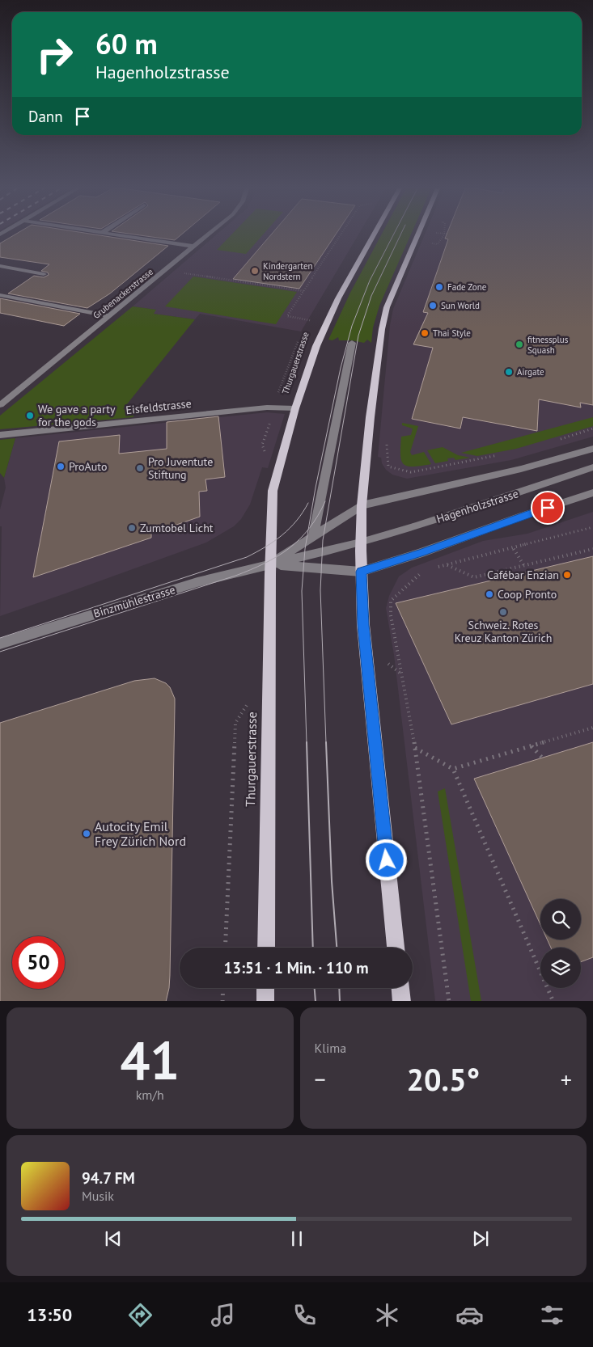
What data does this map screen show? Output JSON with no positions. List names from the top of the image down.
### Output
{
  "streets": {
    "main road": ["Thurgauerstrasse"],
    "street": [
      "Grubenackerstrasse",
      "Eisfeldstrasse",
      "Hagenholzstrasse",
      "Binzmühlestrasse"
    ]
  },
  "crossings": [
    ["Thurgauerstrasse", "Eisfeldstrasse"],
    ["Thurgauerstrasse", "Binzmühlestrasse"]
  ],
  "places": [
    "Kindergarten Nordstern",
    "Fade Zone",
    "Sun World",
    "Thai Style",
    "fitnessplus Squash",
    "Airgate",
    "We gave a party for the gods",
    "ProAuto",
    "Pro Juventute Stiftung",
    "Zumtobel Licht",
    "Cafébar Enzian",
    "Coop Pronto",
    "Schweiz. Rotes Kreuz Kanton Zürich",
    "Autocity Emil Frey Zürich Nord"
  ],
  "page": {
    "turn": ["60 m", "Hagenholzstrasse"],
    "then": "Dann",
    "limit": "50",
    "trip": "13:51 · 1 Min. · 110 m",
    "tile": [
      ["41", "km/h"],
      "Klima"
    ],
    "heat": ["−", "20.5°", "+"],
    "song": ["94.7 FM", "Musik"],
    "tabs": "13:50"
  }
}
